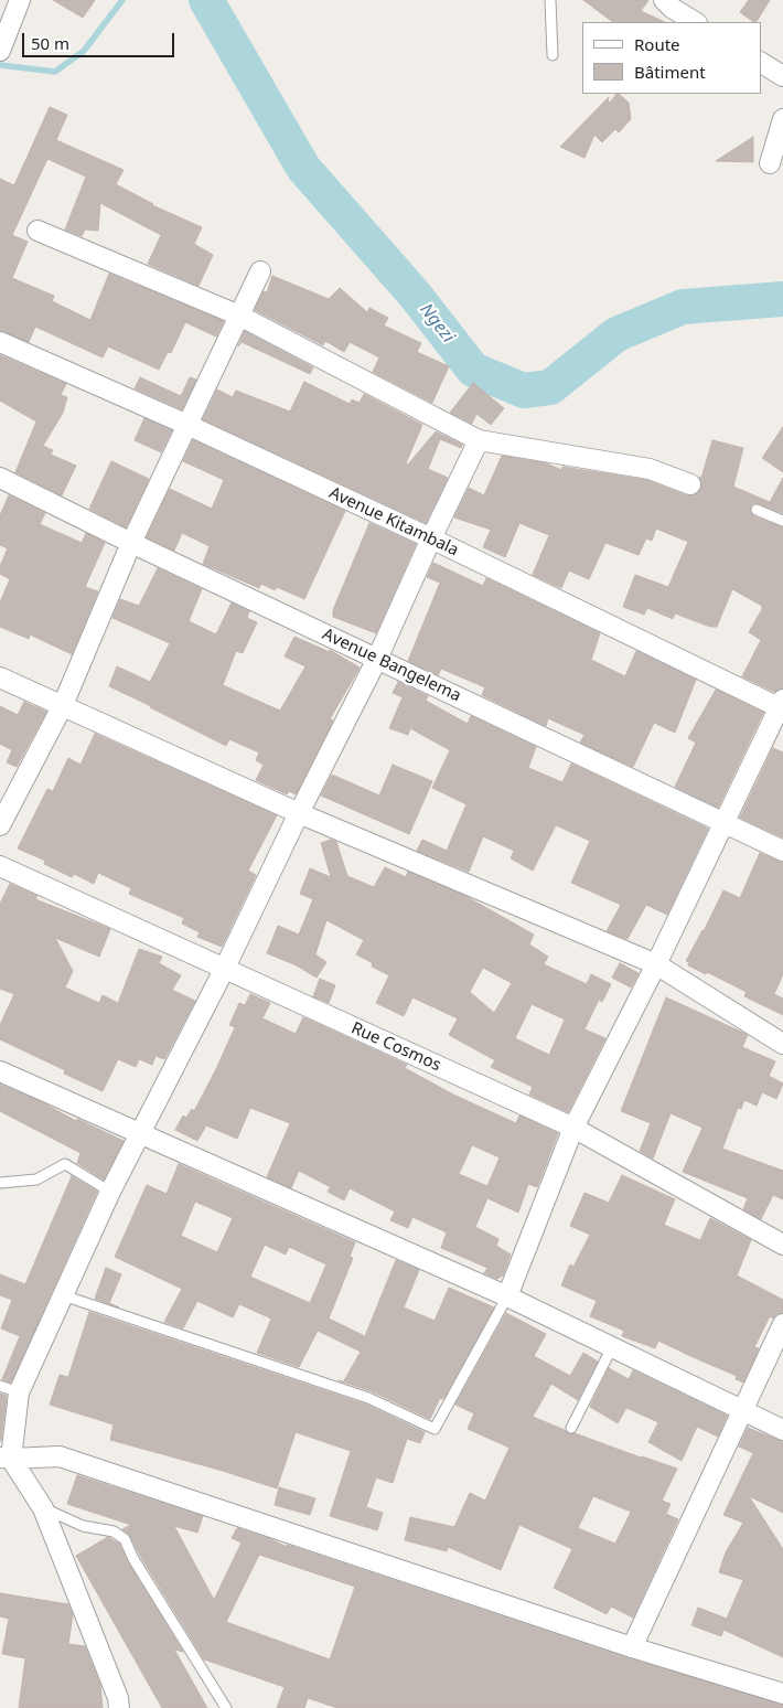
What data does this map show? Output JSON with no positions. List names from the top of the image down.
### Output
{
  "streets": {
    "street": ["Avenue Kitambala", "Avenue Bangelema", "Rue Cosmos"]
  },
  "water": ["Ngezi"],
  "legend": ["Route", "Bâtiment"],
  "scale_bar": "50 m"
}
